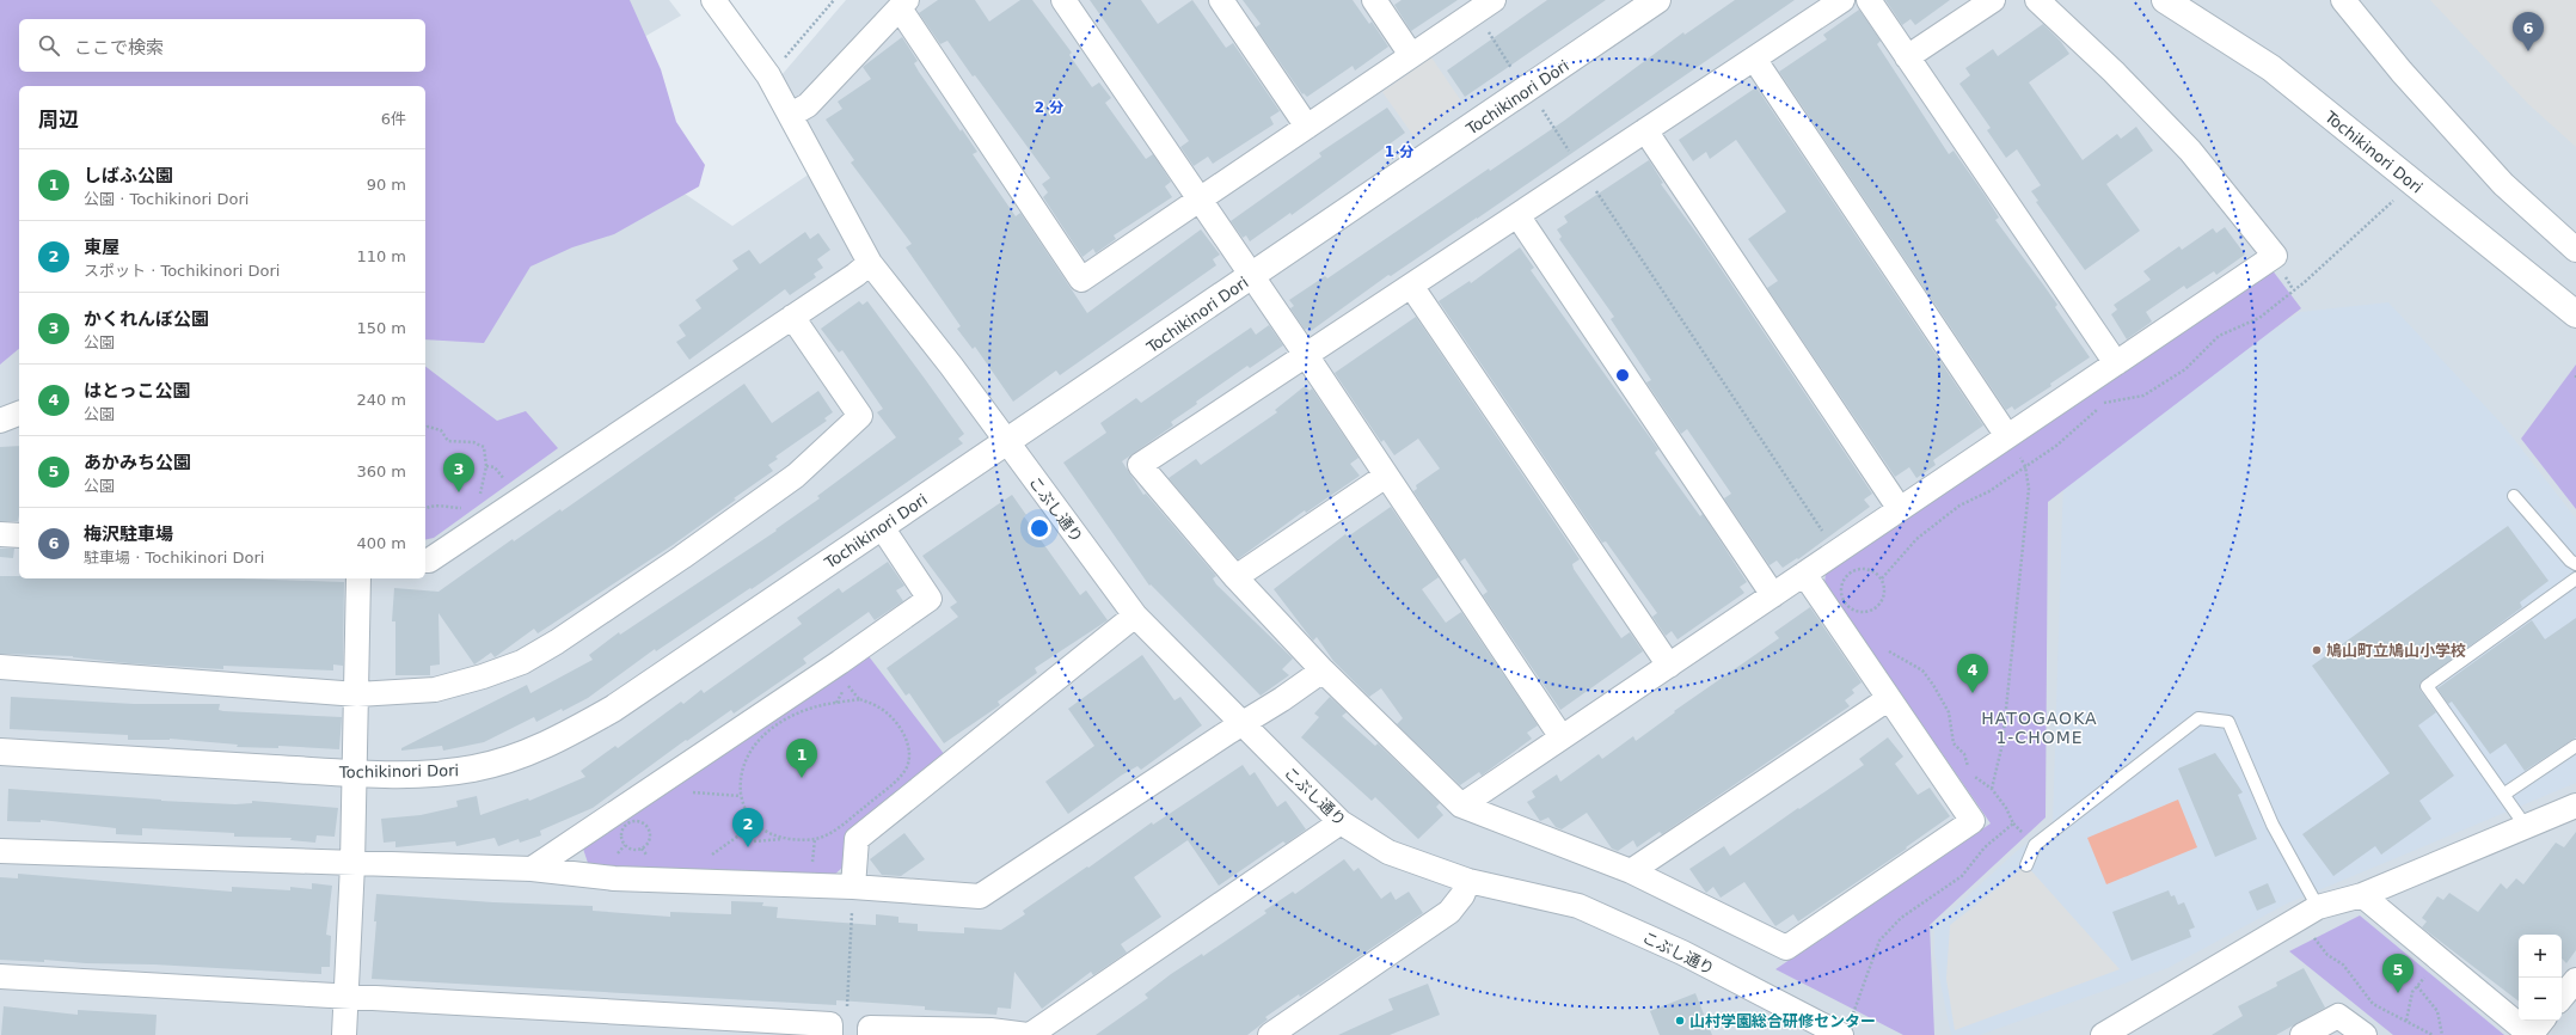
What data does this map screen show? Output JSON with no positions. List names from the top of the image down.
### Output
{
  "streets": {
    "street": ["Tochikinori Dori", "こぶし通り"]
  },
  "crossings": [
    ["Tochikinori Dori", "こぶし通り"]
  ],
  "districts": ["HATOGAOKA 1-CHOME"],
  "places": ["鳩山町立鳩山小学校", "山村学園総合研修センター"],
  "page": {
    "pins": [
      "6",
      "3",
      "4",
      "1",
      "2",
      "5"
    ],
    "search": "ここで検索",
    "heading": ["周辺", "6件"],
    "list": [
      {
        "mark": "1",
        "name": "しばふ公園",
        "note": "公園 · Tochikinori Dori",
        "value": "90 m"
      },
      {
        "mark": "2",
        "name": "東屋",
        "note": "スポット · Tochikinori Dori",
        "value": "110 m"
      },
      {
        "mark": "3",
        "name": "かくれんぼ公園",
        "note": "公園",
        "value": "150 m"
      },
      {
        "mark": "4",
        "name": "はとっこ公園",
        "note": "公園",
        "value": "240 m"
      },
      {
        "mark": "5",
        "name": "あかみち公園",
        "note": "公園",
        "value": "360 m"
      },
      {
        "mark": "6",
        "name": "梅沢駐車場",
        "note": "駐車場 · Tochikinori Dori",
        "value": "400 m"
      }
    ],
    "map_buttons": ["+", "−"]
  },
  "rings": ["2 分", "1 分"]
}
